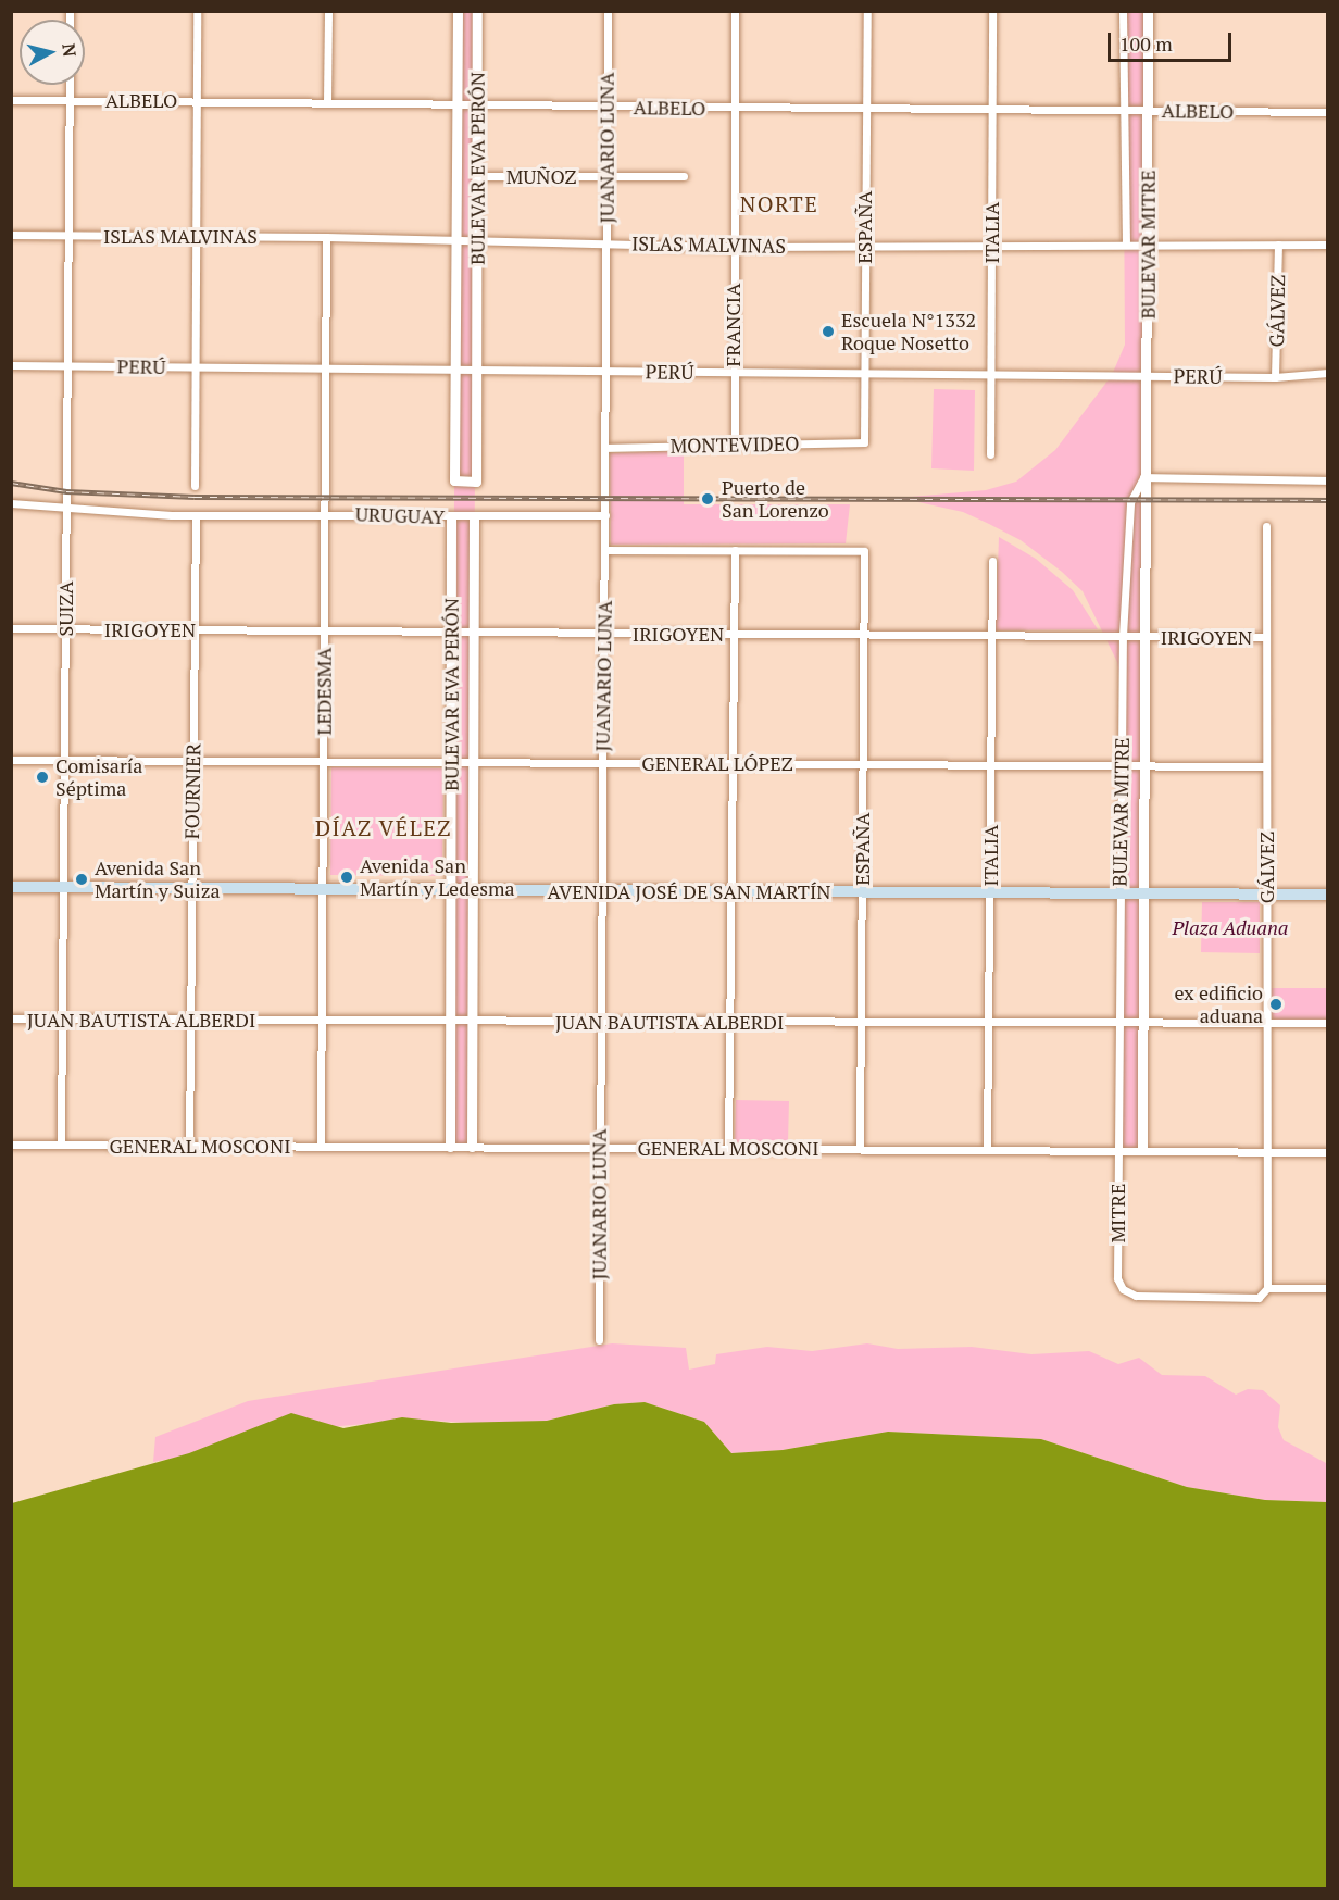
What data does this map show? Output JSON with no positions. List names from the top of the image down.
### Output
{
  "streets": {
    "main road": ["AVENIDA JOSÉ DE SAN MARTÍN"],
    "street": [
      "ALBELO",
      "JUANARIO LUNA",
      "BULEVAR EVA PERÓN",
      "MUÑOZ",
      "ESPAÑA",
      "ITALIA",
      "ISLAS MALVINAS",
      "BULEVAR MITRE",
      "GÁLVEZ",
      "FRANCIA",
      "PERÚ",
      "MONTEVIDEO",
      "URUGUAY",
      "SUIZA",
      "IRIGOYEN",
      "LEDESMA",
      "GENERAL LÓPEZ",
      "FOURNIER",
      "JUAN BAUTISTA ALBERDI",
      "GENERAL MOSCONI",
      "MITRE"
    ]
  },
  "crossings": [
    ["ALBELO", "JUANARIO LUNA"],
    ["ALBELO", "BULEVAR EVA PERÓN"],
    ["ALBELO", "ESPAÑA"],
    ["ALBELO", "ITALIA"],
    ["ALBELO", "BULEVAR MITRE"],
    ["ALBELO", "FRANCIA"],
    ["ALBELO", "SUIZA"],
    ["JUANARIO LUNA", "MUÑOZ"],
    ["JUANARIO LUNA", "ISLAS MALVINAS"],
    ["JUANARIO LUNA", "PERÚ"],
    ["JUANARIO LUNA", "MONTEVIDEO"],
    ["JUANARIO LUNA", "URUGUAY"],
    ["JUANARIO LUNA", "IRIGOYEN"],
    ["JUANARIO LUNA", "GENERAL LÓPEZ"],
    ["JUANARIO LUNA", "AVENIDA JOSÉ DE SAN MARTÍN"],
    ["JUANARIO LUNA", "JUAN BAUTISTA ALBERDI"],
    ["JUANARIO LUNA", "GENERAL MOSCONI"],
    ["BULEVAR EVA PERÓN", "MUÑOZ"],
    ["BULEVAR EVA PERÓN", "ISLAS MALVINAS"],
    ["BULEVAR EVA PERÓN", "PERÚ"],
    ["BULEVAR EVA PERÓN", "URUGUAY"],
    ["BULEVAR EVA PERÓN", "IRIGOYEN"],
    ["BULEVAR EVA PERÓN", "GENERAL LÓPEZ"],
    ["BULEVAR EVA PERÓN", "AVENIDA JOSÉ DE SAN MARTÍN"],
    ["BULEVAR EVA PERÓN", "JUAN BAUTISTA ALBERDI"],
    ["BULEVAR EVA PERÓN", "GENERAL MOSCONI"],
    ["ESPAÑA", "ISLAS MALVINAS"],
    ["ESPAÑA", "PERÚ"],
    ["ESPAÑA", "MONTEVIDEO"],
    ["ESPAÑA", "IRIGOYEN"],
    ["ESPAÑA", "GENERAL LÓPEZ"],
    ["ESPAÑA", "AVENIDA JOSÉ DE SAN MARTÍN"],
    ["ESPAÑA", "JUAN BAUTISTA ALBERDI"],
    ["ESPAÑA", "GENERAL MOSCONI"],
    ["ITALIA", "ISLAS MALVINAS"],
    ["ITALIA", "PERÚ"],
    ["ITALIA", "IRIGOYEN"],
    ["ITALIA", "GENERAL LÓPEZ"],
    ["ITALIA", "AVENIDA JOSÉ DE SAN MARTÍN"],
    ["ITALIA", "JUAN BAUTISTA ALBERDI"],
    ["ITALIA", "GENERAL MOSCONI"],
    ["ISLAS MALVINAS", "BULEVAR MITRE"],
    ["ISLAS MALVINAS", "GÁLVEZ"],
    ["ISLAS MALVINAS", "FRANCIA"],
    ["ISLAS MALVINAS", "SUIZA"],
    ["ISLAS MALVINAS", "LEDESMA"],
    ["BULEVAR MITRE", "PERÚ"],
    ["BULEVAR MITRE", "IRIGOYEN"],
    ["BULEVAR MITRE", "GENERAL LÓPEZ"],
    ["BULEVAR MITRE", "AVENIDA JOSÉ DE SAN MARTÍN"],
    ["BULEVAR MITRE", "JUAN BAUTISTA ALBERDI"],
    ["BULEVAR MITRE", "GENERAL MOSCONI"],
    ["BULEVAR MITRE", "MITRE"],
    ["GÁLVEZ", "PERÚ"],
    ["GÁLVEZ", "IRIGOYEN"],
    ["GÁLVEZ", "GENERAL LÓPEZ"],
    ["GÁLVEZ", "AVENIDA JOSÉ DE SAN MARTÍN"],
    ["GÁLVEZ", "JUAN BAUTISTA ALBERDI"],
    ["GÁLVEZ", "GENERAL MOSCONI"],
    ["GÁLVEZ", "MITRE"],
    ["FRANCIA", "PERÚ"],
    ["FRANCIA", "MONTEVIDEO"],
    ["PERÚ", "SUIZA"],
    ["PERÚ", "LEDESMA"],
    ["URUGUAY", "SUIZA"],
    ["URUGUAY", "LEDESMA"],
    ["URUGUAY", "FOURNIER"],
    ["SUIZA", "IRIGOYEN"],
    ["SUIZA", "GENERAL LÓPEZ"],
    ["SUIZA", "AVENIDA JOSÉ DE SAN MARTÍN"],
    ["SUIZA", "JUAN BAUTISTA ALBERDI"],
    ["SUIZA", "GENERAL MOSCONI"],
    ["IRIGOYEN", "LEDESMA"],
    ["IRIGOYEN", "FOURNIER"],
    ["LEDESMA", "GENERAL LÓPEZ"],
    ["LEDESMA", "AVENIDA JOSÉ DE SAN MARTÍN"],
    ["LEDESMA", "JUAN BAUTISTA ALBERDI"],
    ["LEDESMA", "GENERAL MOSCONI"],
    ["GENERAL LÓPEZ", "FOURNIER"],
    ["FOURNIER", "AVENIDA JOSÉ DE SAN MARTÍN"],
    ["FOURNIER", "JUAN BAUTISTA ALBERDI"],
    ["FOURNIER", "GENERAL MOSCONI"],
    ["GENERAL MOSCONI", "MITRE"]
  ],
  "districts": ["NORTE", "DÍAZ VÉLEZ"],
  "parks": ["Plaza Aduana"],
  "places": [
    "Escuela N°1332 Roque Nosetto",
    "Puerto de San Lorenzo",
    "Comisaría Séptima",
    "Avenida San Martín y Ledesma",
    "Avenida San Martín y Suiza",
    "ex edificio aduana"
  ],
  "scale_bar": "100 m",
  "north": "right"
}
